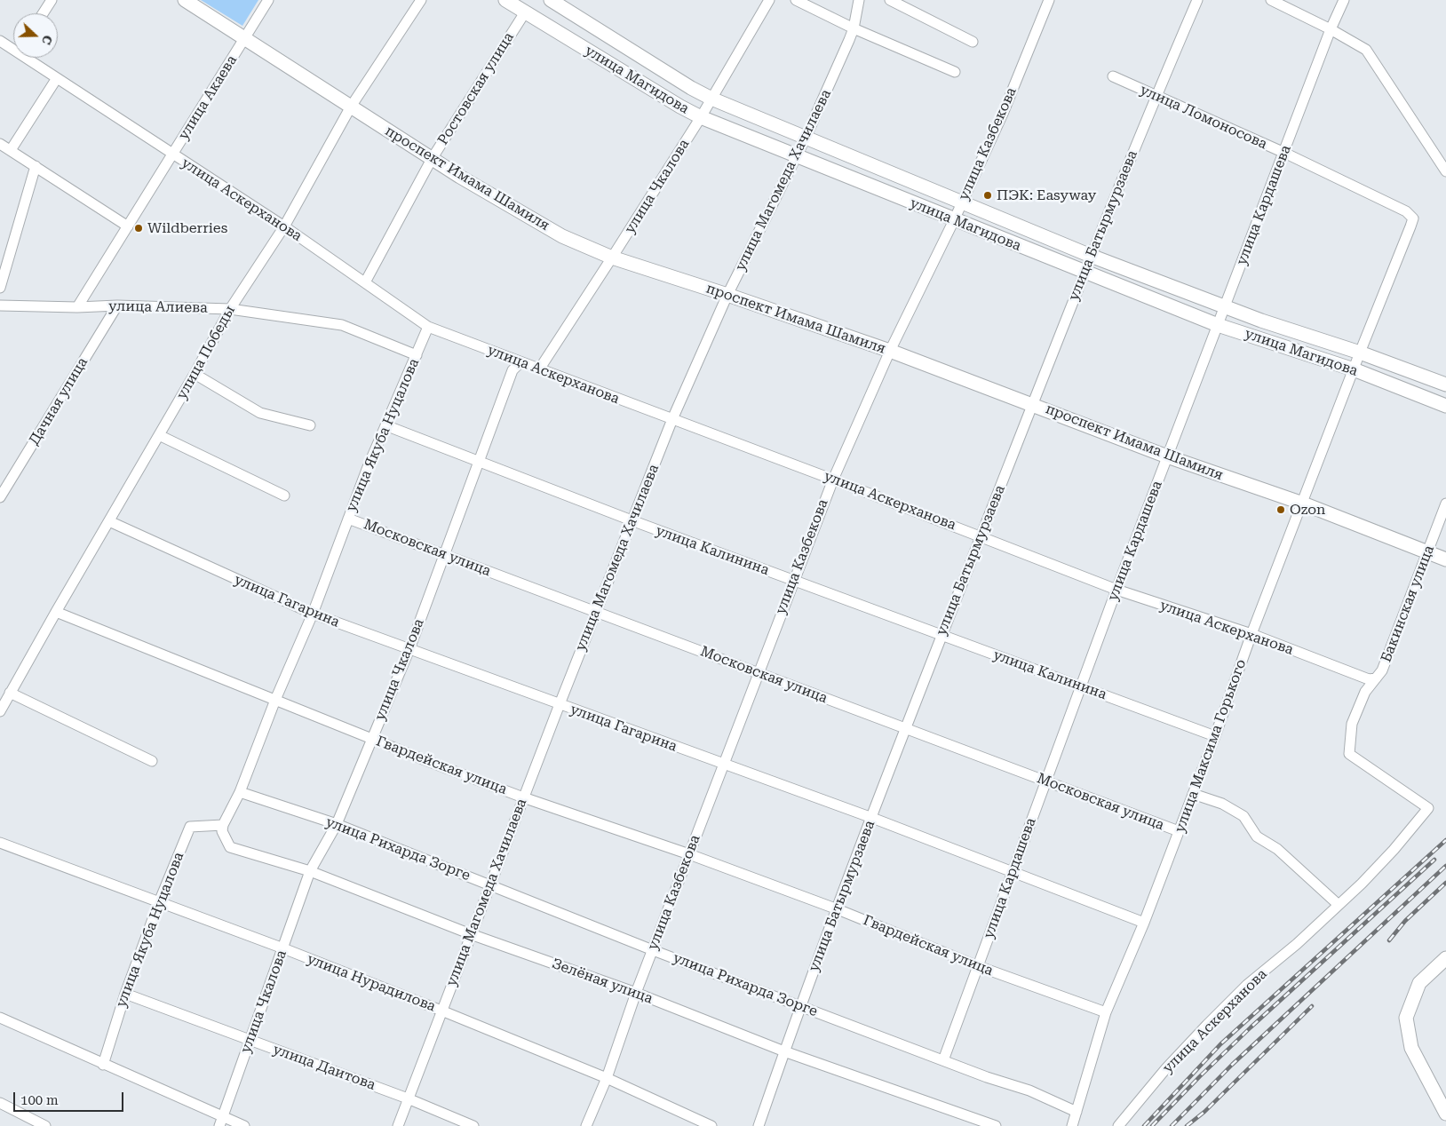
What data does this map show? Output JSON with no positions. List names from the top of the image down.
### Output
{
  "streets": {
    "main road": ["улица Магидова", "проспект Имама Шамиля"],
    "street": [
      "Ростовская улица",
      "улица Акаева",
      "улица Ломоносова",
      "улица Казбекова",
      "улица Магомеда Хачилаева",
      "улица Чкалова",
      "улица Аскерханова",
      "улица Кардашева",
      "улица Батырмурзаева",
      "улица Алиева",
      "улица Победы",
      "Дачная улица",
      "улица Якуба Нуцалова",
      "Московская улица",
      "улица Калинина",
      "улица Гагарина",
      "Бакинская улица",
      "улица Максима Горького",
      "Гвардейская улица",
      "улица Рихарда Зорге",
      "Зелёная улица",
      "улица Нурадилова",
      "улица Даитова"
    ]
  },
  "crossings": [
    ["улица Магидова", "Ростовская улица"],
    ["улица Магидова", "улица Казбекова"],
    ["улица Магидова", "улица Магомеда Хачилаева"],
    ["улица Магидова", "улица Чкалова"],
    ["улица Магидова", "улица Кардашева"],
    ["улица Магидова", "улица Батырмурзаева"],
    ["улица Магидова", "улица Максима Горького"],
    ["Ростовская улица", "проспект Имама Шамиля"],
    ["Ростовская улица", "улица Аскерханова"],
    ["улица Акаева", "проспект Имама Шамиля"],
    ["улица Акаева", "улица Аскерханова"],
    ["улица Акаева", "улица Алиева"],
    ["улица Ломоносова", "улица Кардашева"],
    ["улица Ломоносова", "улица Батырмурзаева"],
    ["улица Ломоносова", "улица Максима Горького"],
    ["улица Казбекова", "проспект Имама Шамиля"],
    ["улица Казбекова", "улица Аскерханова"],
    ["улица Казбекова", "Московская улица"],
    ["улица Казбекова", "улица Калинина"],
    ["улица Казбекова", "улица Гагарина"],
    ["улица Казбекова", "Гвардейская улица"],
    ["улица Казбекова", "улица Рихарда Зорге"],
    ["улица Казбекова", "Зелёная улица"],
    ["улица Казбекова", "улица Нурадилова"],
    ["проспект Имама Шамиля", "улица Магомеда Хачилаева"],
    ["проспект Имама Шамиля", "улица Чкалова"],
    ["проспект Имама Шамиля", "улица Кардашева"],
    ["проспект Имама Шамиля", "улица Батырмурзаева"],
    ["проспект Имама Шамиля", "улица Победы"],
    ["проспект Имама Шамиля", "Бакинская улица"],
    ["проспект Имама Шамиля", "улица Максима Горького"],
    ["улица Магомеда Хачилаева", "улица Аскерханова"],
    ["улица Магомеда Хачилаева", "Московская улица"],
    ["улица Магомеда Хачилаева", "улица Калинина"],
    ["улица Магомеда Хачилаева", "улица Гагарина"],
    ["улица Магомеда Хачилаева", "Гвардейская улица"],
    ["улица Магомеда Хачилаева", "улица Рихарда Зорге"],
    ["улица Магомеда Хачилаева", "Зелёная улица"],
    ["улица Магомеда Хачилаева", "улица Нурадилова"],
    ["улица Магомеда Хачилаева", "улица Даитова"],
    ["улица Чкалова", "улица Аскерханова"],
    ["улица Чкалова", "Московская улица"],
    ["улица Чкалова", "улица Калинина"],
    ["улица Чкалова", "улица Гагарина"],
    ["улица Чкалова", "Гвардейская улица"],
    ["улица Чкалова", "улица Рихарда Зорге"],
    ["улица Чкалова", "Зелёная улица"],
    ["улица Чкалова", "улица Нурадилова"],
    ["улица Чкалова", "улица Даитова"],
    ["улица Аскерханова", "улица Кардашева"],
    ["улица Аскерханова", "улица Батырмурзаева"],
    ["улица Аскерханова", "улица Победы"],
    ["улица Аскерханова", "улица Якуба Нуцалова"],
    ["улица Аскерханова", "Бакинская улица"],
    ["улица Аскерханова", "улица Максима Горького"],
    ["улица Кардашева", "Московская улица"],
    ["улица Кардашева", "улица Калинина"],
    ["улица Кардашева", "улица Гагарина"],
    ["улица Кардашева", "Гвардейская улица"],
    ["улица Кардашева", "улица Рихарда Зорге"],
    ["улица Батырмурзаева", "Московская улица"],
    ["улица Батырмурзаева", "улица Калинина"],
    ["улица Батырмурзаева", "улица Гагарина"],
    ["улица Батырмурзаева", "Гвардейская улица"],
    ["улица Батырмурзаева", "улица Рихарда Зорге"],
    ["улица Батырмурзаева", "Зелёная улица"],
    ["улица Алиева", "улица Победы"],
    ["улица Алиева", "Дачная улица"],
    ["улица Алиева", "улица Якуба Нуцалова"],
    ["улица Победы", "улица Гагарина"],
    ["улица Победы", "Гвардейская улица"],
    ["улица Якуба Нуцалова", "Московская улица"],
    ["улица Якуба Нуцалова", "улица Калинина"],
    ["улица Якуба Нуцалова", "улица Гагарина"],
    ["улица Якуба Нуцалова", "Гвардейская улица"],
    ["улица Якуба Нуцалова", "улица Рихарда Зорге"],
    ["улица Якуба Нуцалова", "Зелёная улица"],
    ["улица Якуба Нуцалова", "улица Нурадилова"],
    ["улица Якуба Нуцалова", "улица Даитова"],
    ["Московская улица", "улица Максима Горького"],
    ["улица Калинина", "улица Максима Горького"],
    ["улица Гагарина", "улица Максима Горького"],
    ["улица Максима Горького", "Гвардейская улица"],
    ["улица Максима Горького", "улица Рихарда Зорге"]
  ],
  "places": ["ПЭК: Easyway", "Wildberries", "Ozon"],
  "scale_bar": "100 m",
  "north": "right"
}
